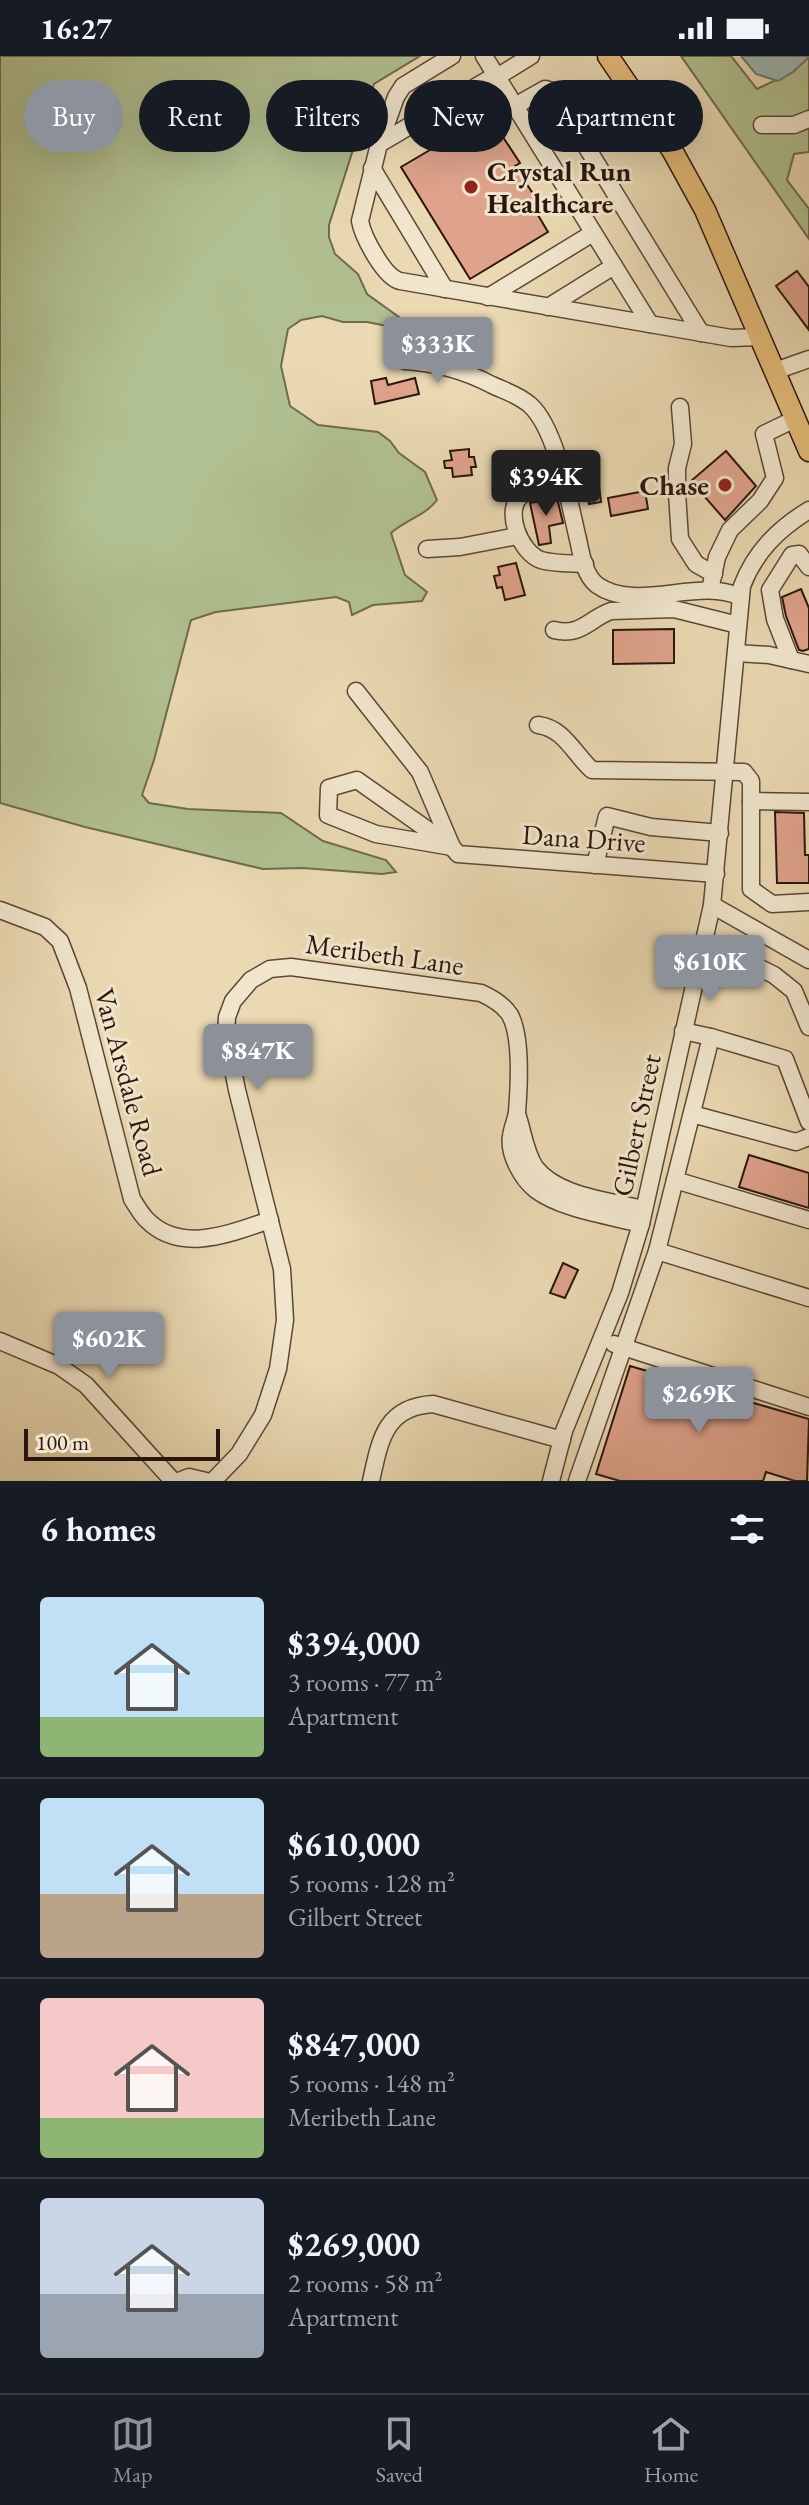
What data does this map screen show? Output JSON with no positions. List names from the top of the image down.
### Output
{
  "streets": {
    "street": [
      "Dana Drive",
      "Meribeth Lane",
      "Van Arsdale Road",
      "Gilbert Street"
    ]
  },
  "crossings": [
    ["Dana Drive", "Gilbert Street"],
    ["Meribeth Lane", "Van Arsdale Road"],
    ["Meribeth Lane", "Gilbert Street"]
  ],
  "places": ["Crystal Run Healthcare", "Chase"],
  "scale_bar": "100 m",
  "page": {
    "status": "16:27",
    "chip": [
      "Buy",
      "Rent",
      "Filters",
      "New",
      "Apartment"
    ],
    "price": [
      "$333K",
      "$394K",
      "$610K",
      "$847K",
      "$602K",
      "$269K"
    ],
    "scale": "100 m",
    "heading": "6 homes",
    "list": [
      {
        "name": "$394,000",
        "note": "3 rooms · 77 m² · Apartment"
      },
      {
        "name": "$610,000",
        "note": "5 rooms · 128 m² · Gilbert Street"
      },
      {
        "name": "$847,000",
        "note": "5 rooms · 148 m² · Meribeth Lane"
      },
      {
        "name": "$269,000",
        "note": "2 rooms · 58 m² · Apartment"
      }
    ],
    "tabs": ["Map", "Saved", "Home"]
  }
}
